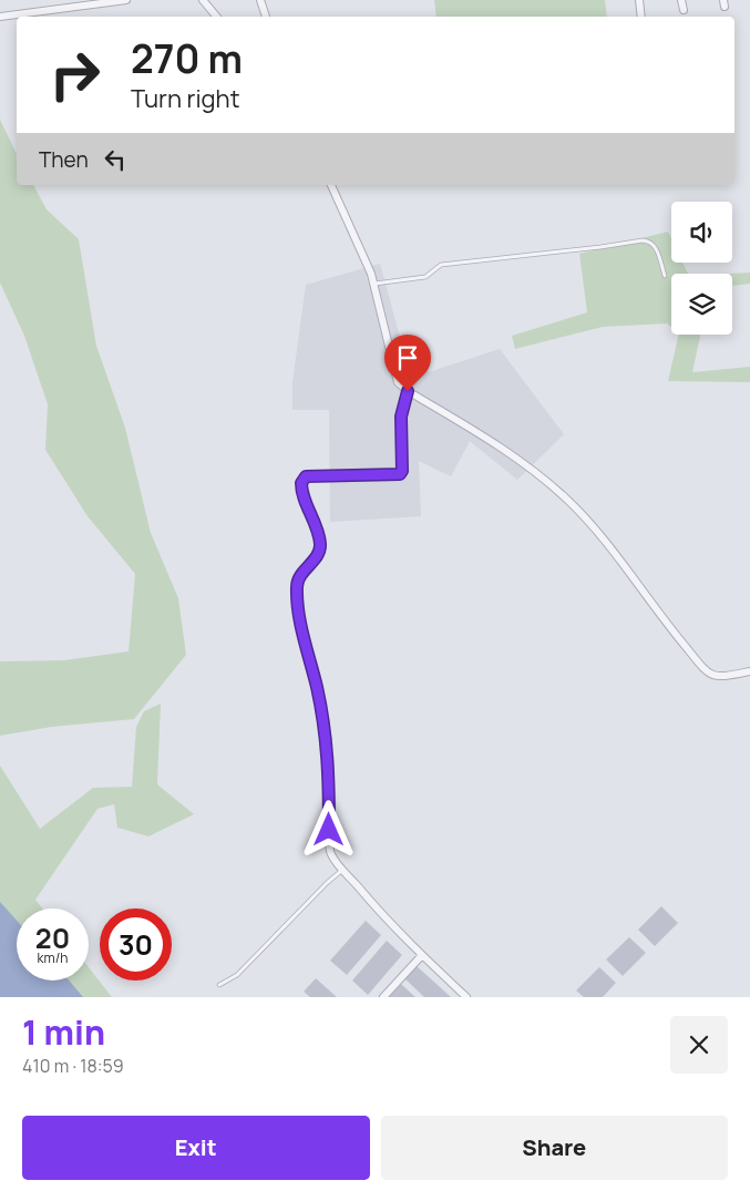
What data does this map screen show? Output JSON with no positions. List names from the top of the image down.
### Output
{
  "page": {
    "turn": ["270 m", "Turn right"],
    "then": "Then",
    "speed": "20 km/h",
    "limit": "30",
    "heading": ["1 min", "410 m · 18:59"],
    "buttons": ["Exit", "Share"]
  }
}
